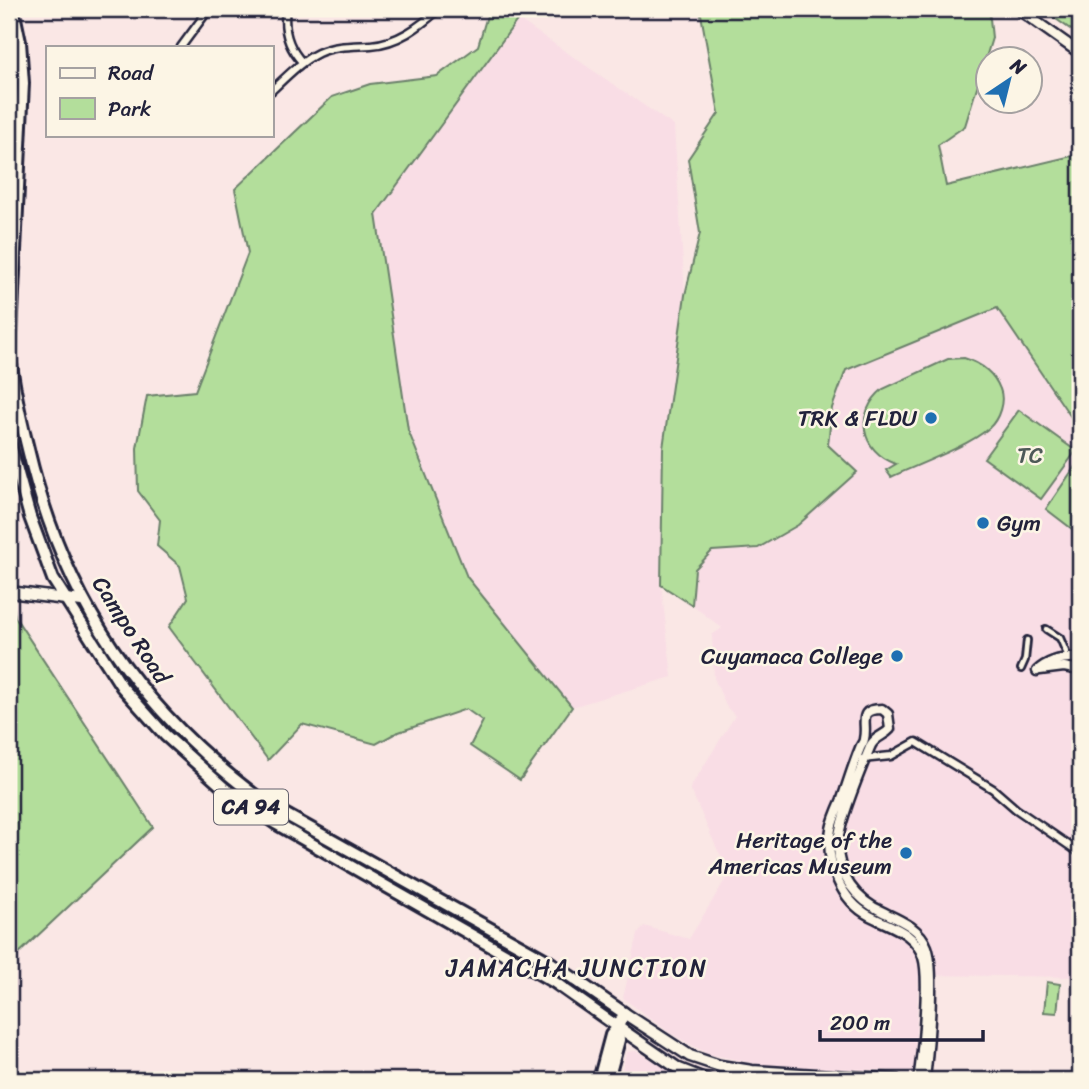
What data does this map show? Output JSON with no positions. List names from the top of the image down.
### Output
{
  "streets": {
    "highway": ["Campo Road", "CA 94"]
  },
  "districts": ["JAMACHA JUNCTION"],
  "parks": ["TC"],
  "places": [
    "TRK & FLDU",
    "Gym",
    "Cuyamaca College",
    "Heritage of the Americas Museum"
  ],
  "legend": ["Road", "Park"],
  "scale_bar": "200 m",
  "north": "top right"
}
